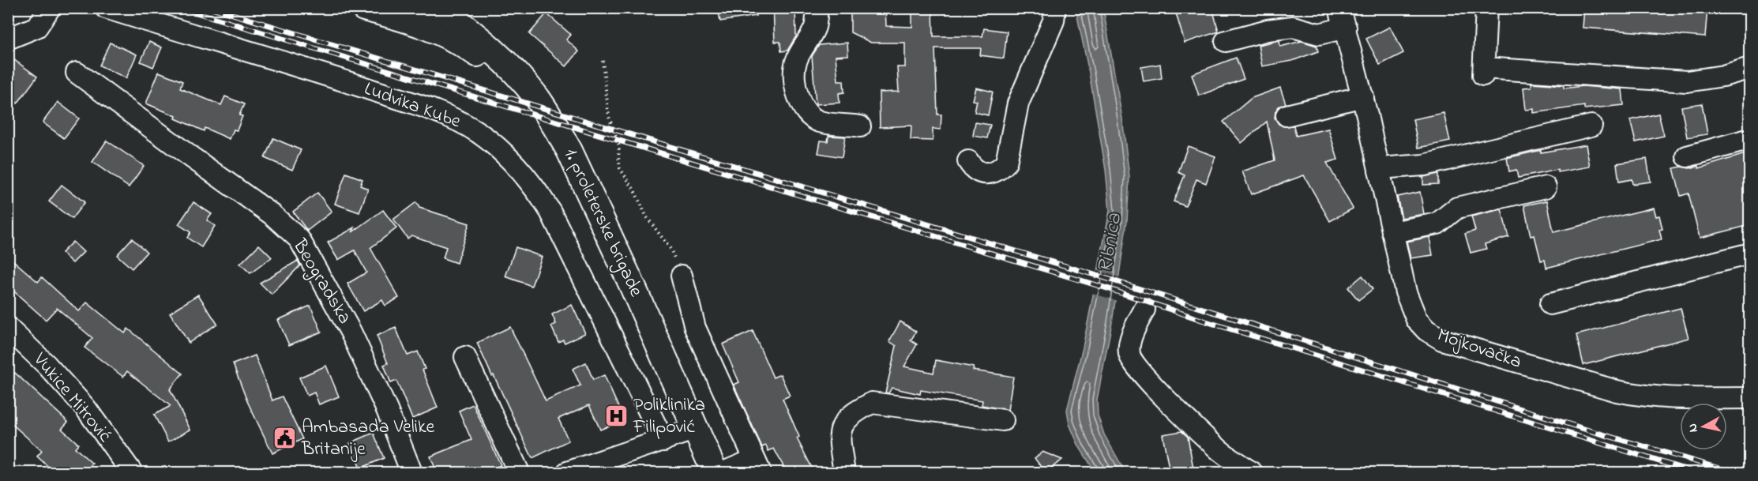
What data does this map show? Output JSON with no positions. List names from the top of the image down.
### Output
{
  "streets": {
    "main road": ["1. proleterske brigade"],
    "street": [
      "Ludvika Kube",
      "Beogradska",
      "Mojkovačka",
      "Vukice Mitrović"
    ]
  },
  "water": ["Ribnica"],
  "places": {
    "hospital": ["Poliklinika Filipović"],
    "public building": ["Ambasada Velike Britanije"]
  },
  "north": "left"
}
